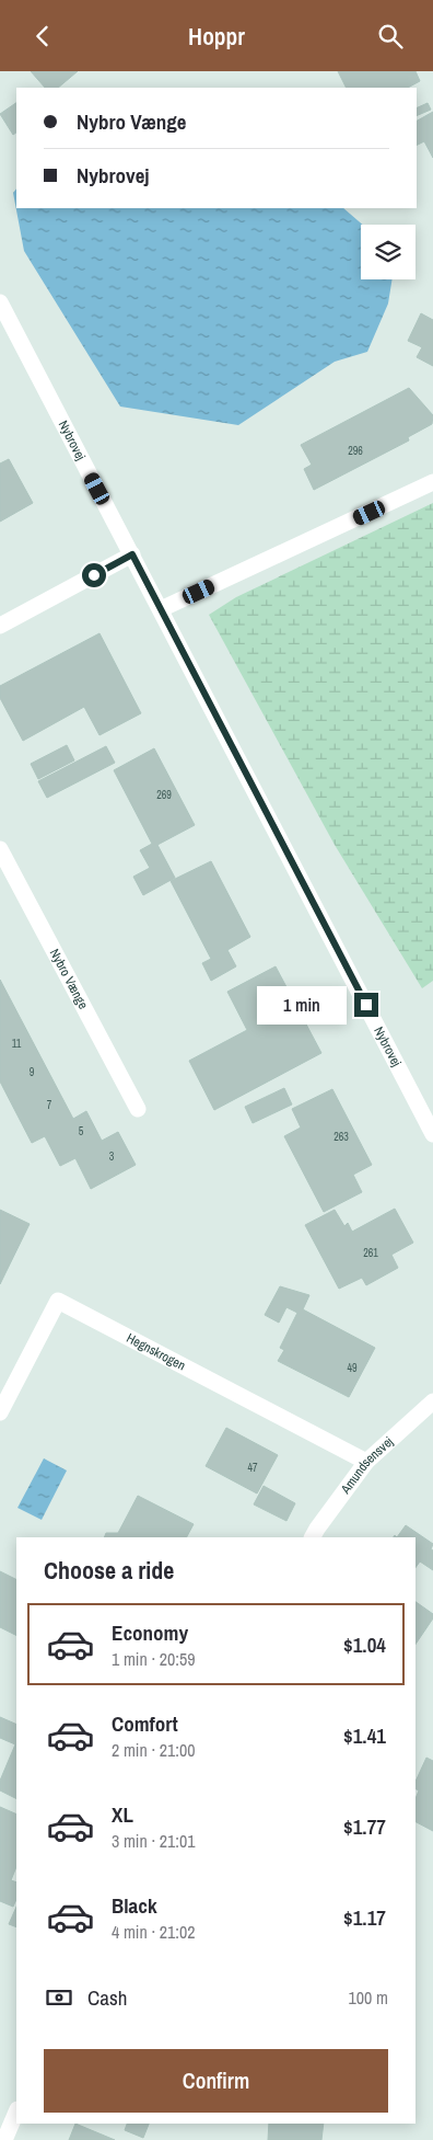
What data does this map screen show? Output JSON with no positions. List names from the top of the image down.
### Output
{
  "streets": {
    "street": [
      "Nybrovej",
      "Nybro Vænge",
      "Hegnskrogen",
      "Amundsensvej"
    ]
  },
  "crossings": [
    ["Hegnskrogen", "Amundsensvej"]
  ],
  "house_numbers": [
    "296",
    "269",
    "11",
    "9",
    "7",
    "5",
    "263",
    "3",
    "261",
    "49",
    "47"
  ],
  "page": {
    "header": "Hoppr",
    "banner": ["Nybro Vænge", "Nybrovej"],
    "bubble": "1 min",
    "heading": "Choose a ride",
    "list": [
      {
        "name": "Economy",
        "note": "1 min · 20:59",
        "value": "$1.04"
      },
      {
        "name": "Comfort",
        "note": "2 min · 21:00",
        "value": "$1.41"
      },
      {
        "name": "XL",
        "note": "3 min · 21:01",
        "value": "$1.77"
      },
      {
        "name": "Black",
        "note": "4 min · 21:02",
        "value": "$1.17"
      }
    ],
    "pay": ["Cash", "100 m"],
    "buttons": "Confirm"
  }
}
